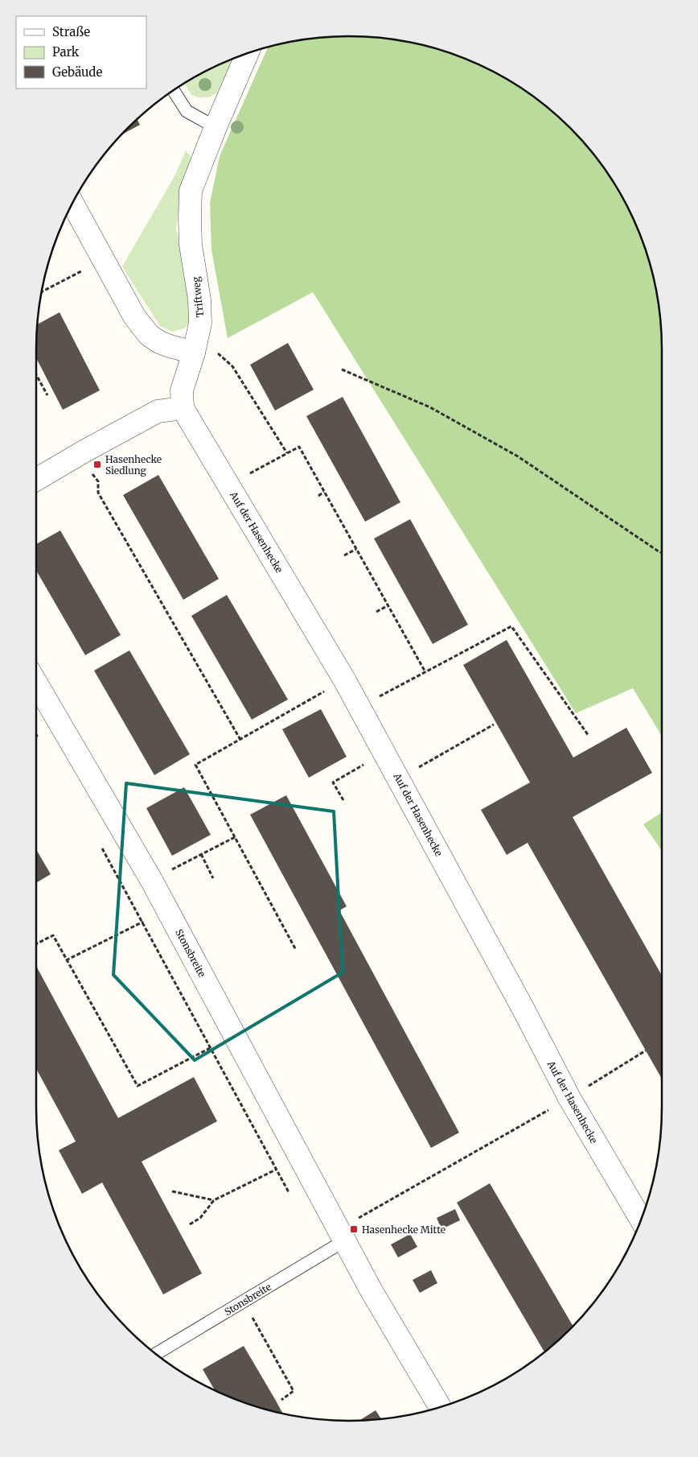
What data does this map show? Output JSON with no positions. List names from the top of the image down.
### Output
{
  "streets": {
    "street": ["Triftweg", "Auf der Hasenhecke", "Stonsbreite"]
  },
  "crossings": [
    ["Triftweg", "Auf der Hasenhecke"]
  ],
  "places": {
    "transit": ["Hasenhecke Siedlung", "Hasenhecke Mitte"]
  },
  "legend": ["Straße", "Park", "Gebäude"]
}
